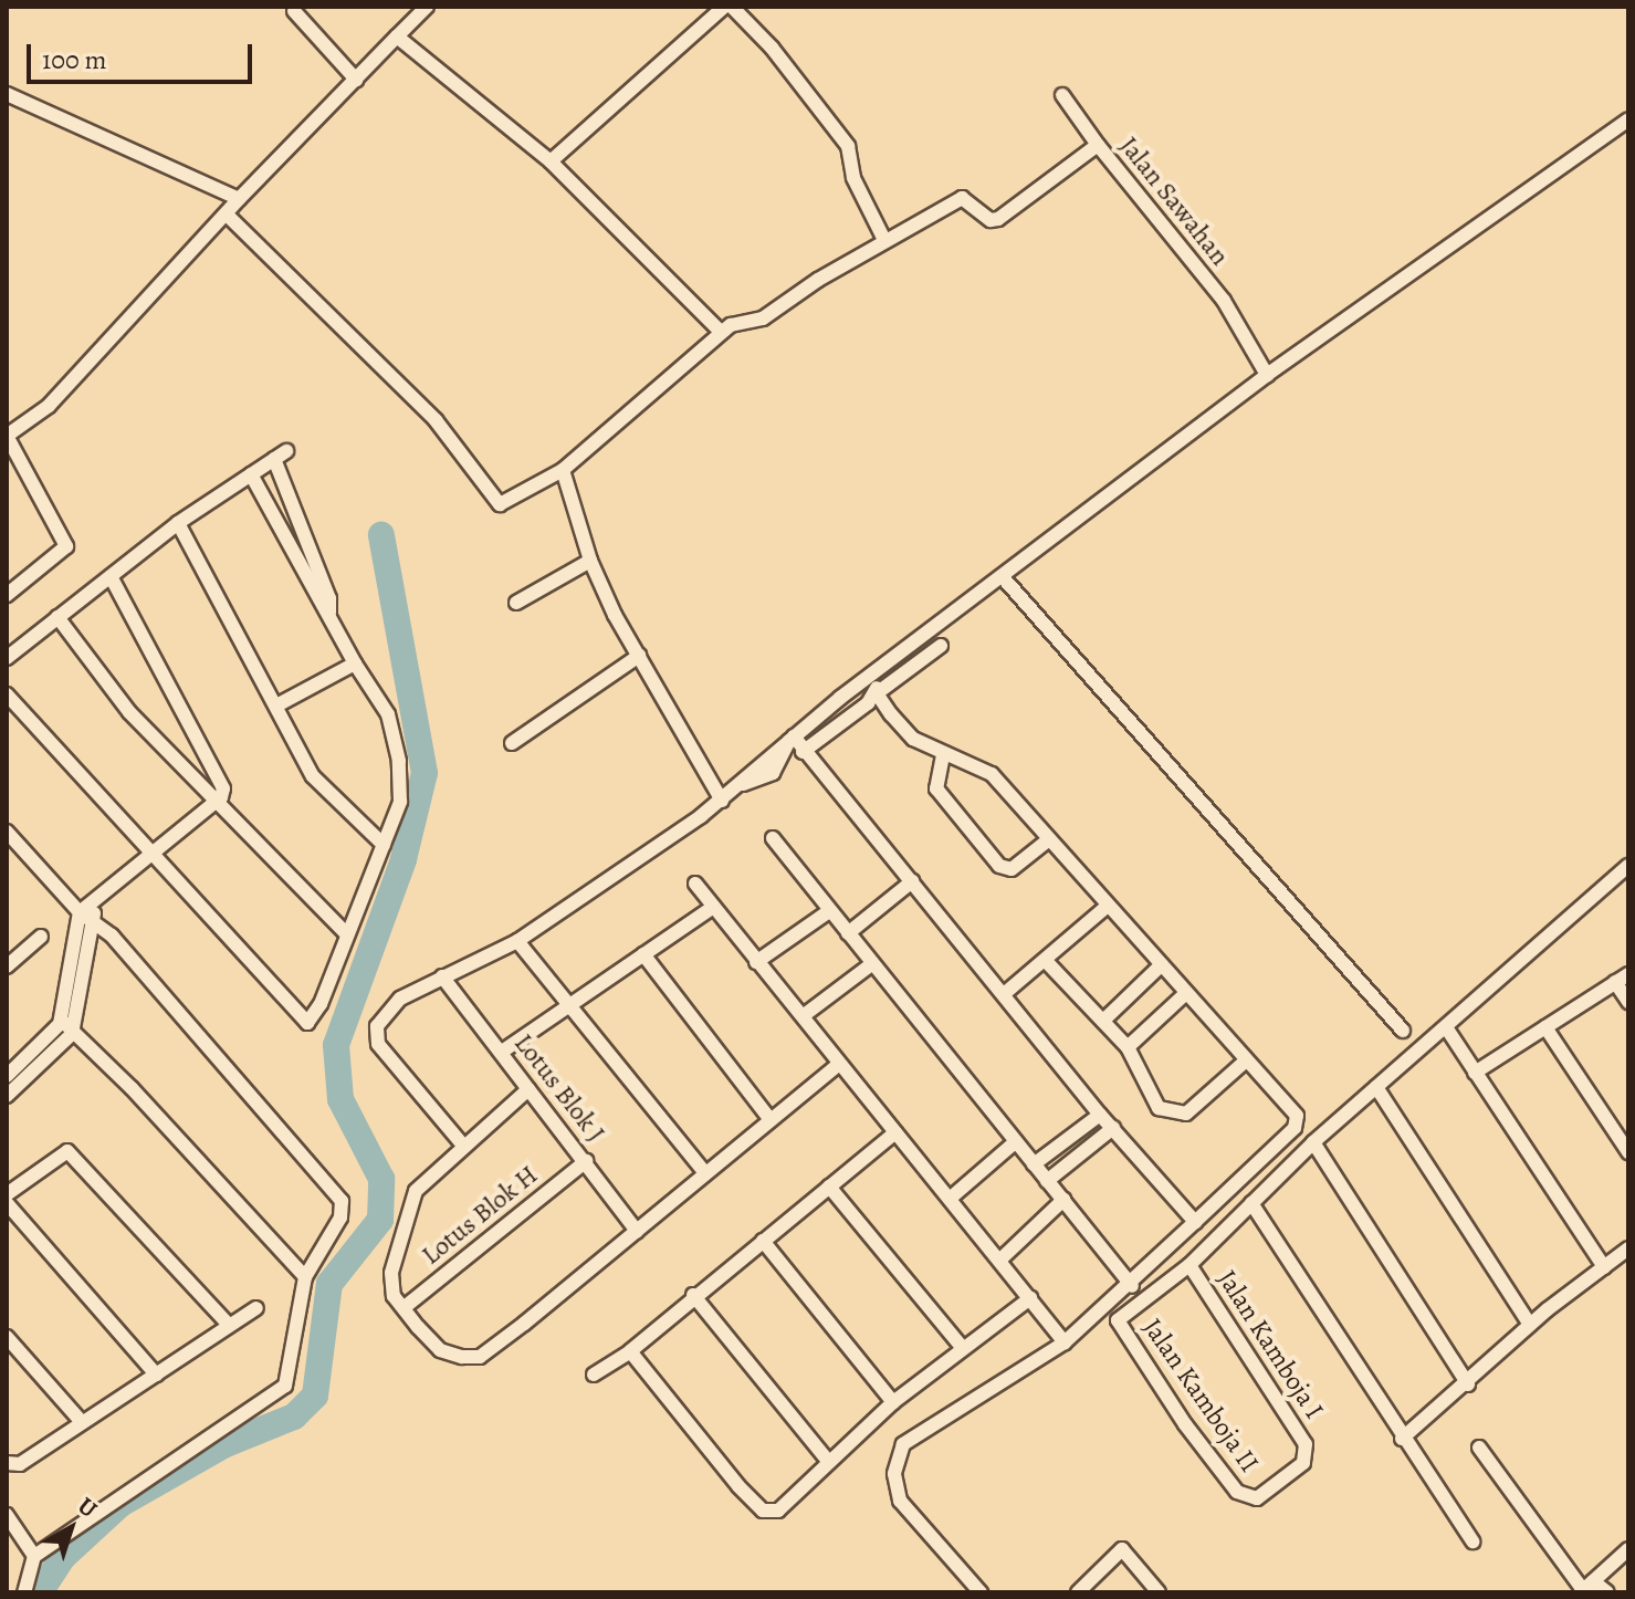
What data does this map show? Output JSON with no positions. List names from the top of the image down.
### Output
{
  "streets": {
    "street": [
      "Jalan Sawahan",
      "Lotus Blok J",
      "Lotus Blok H",
      "Jalan Kamboja I",
      "Jalan Kamboja II"
    ]
  },
  "crossings": [
    ["Lotus Blok J", "Lotus Blok H"],
    ["Jalan Kamboja I", "Jalan Kamboja II"]
  ],
  "scale_bar": "100 m",
  "north": "top right"
}
